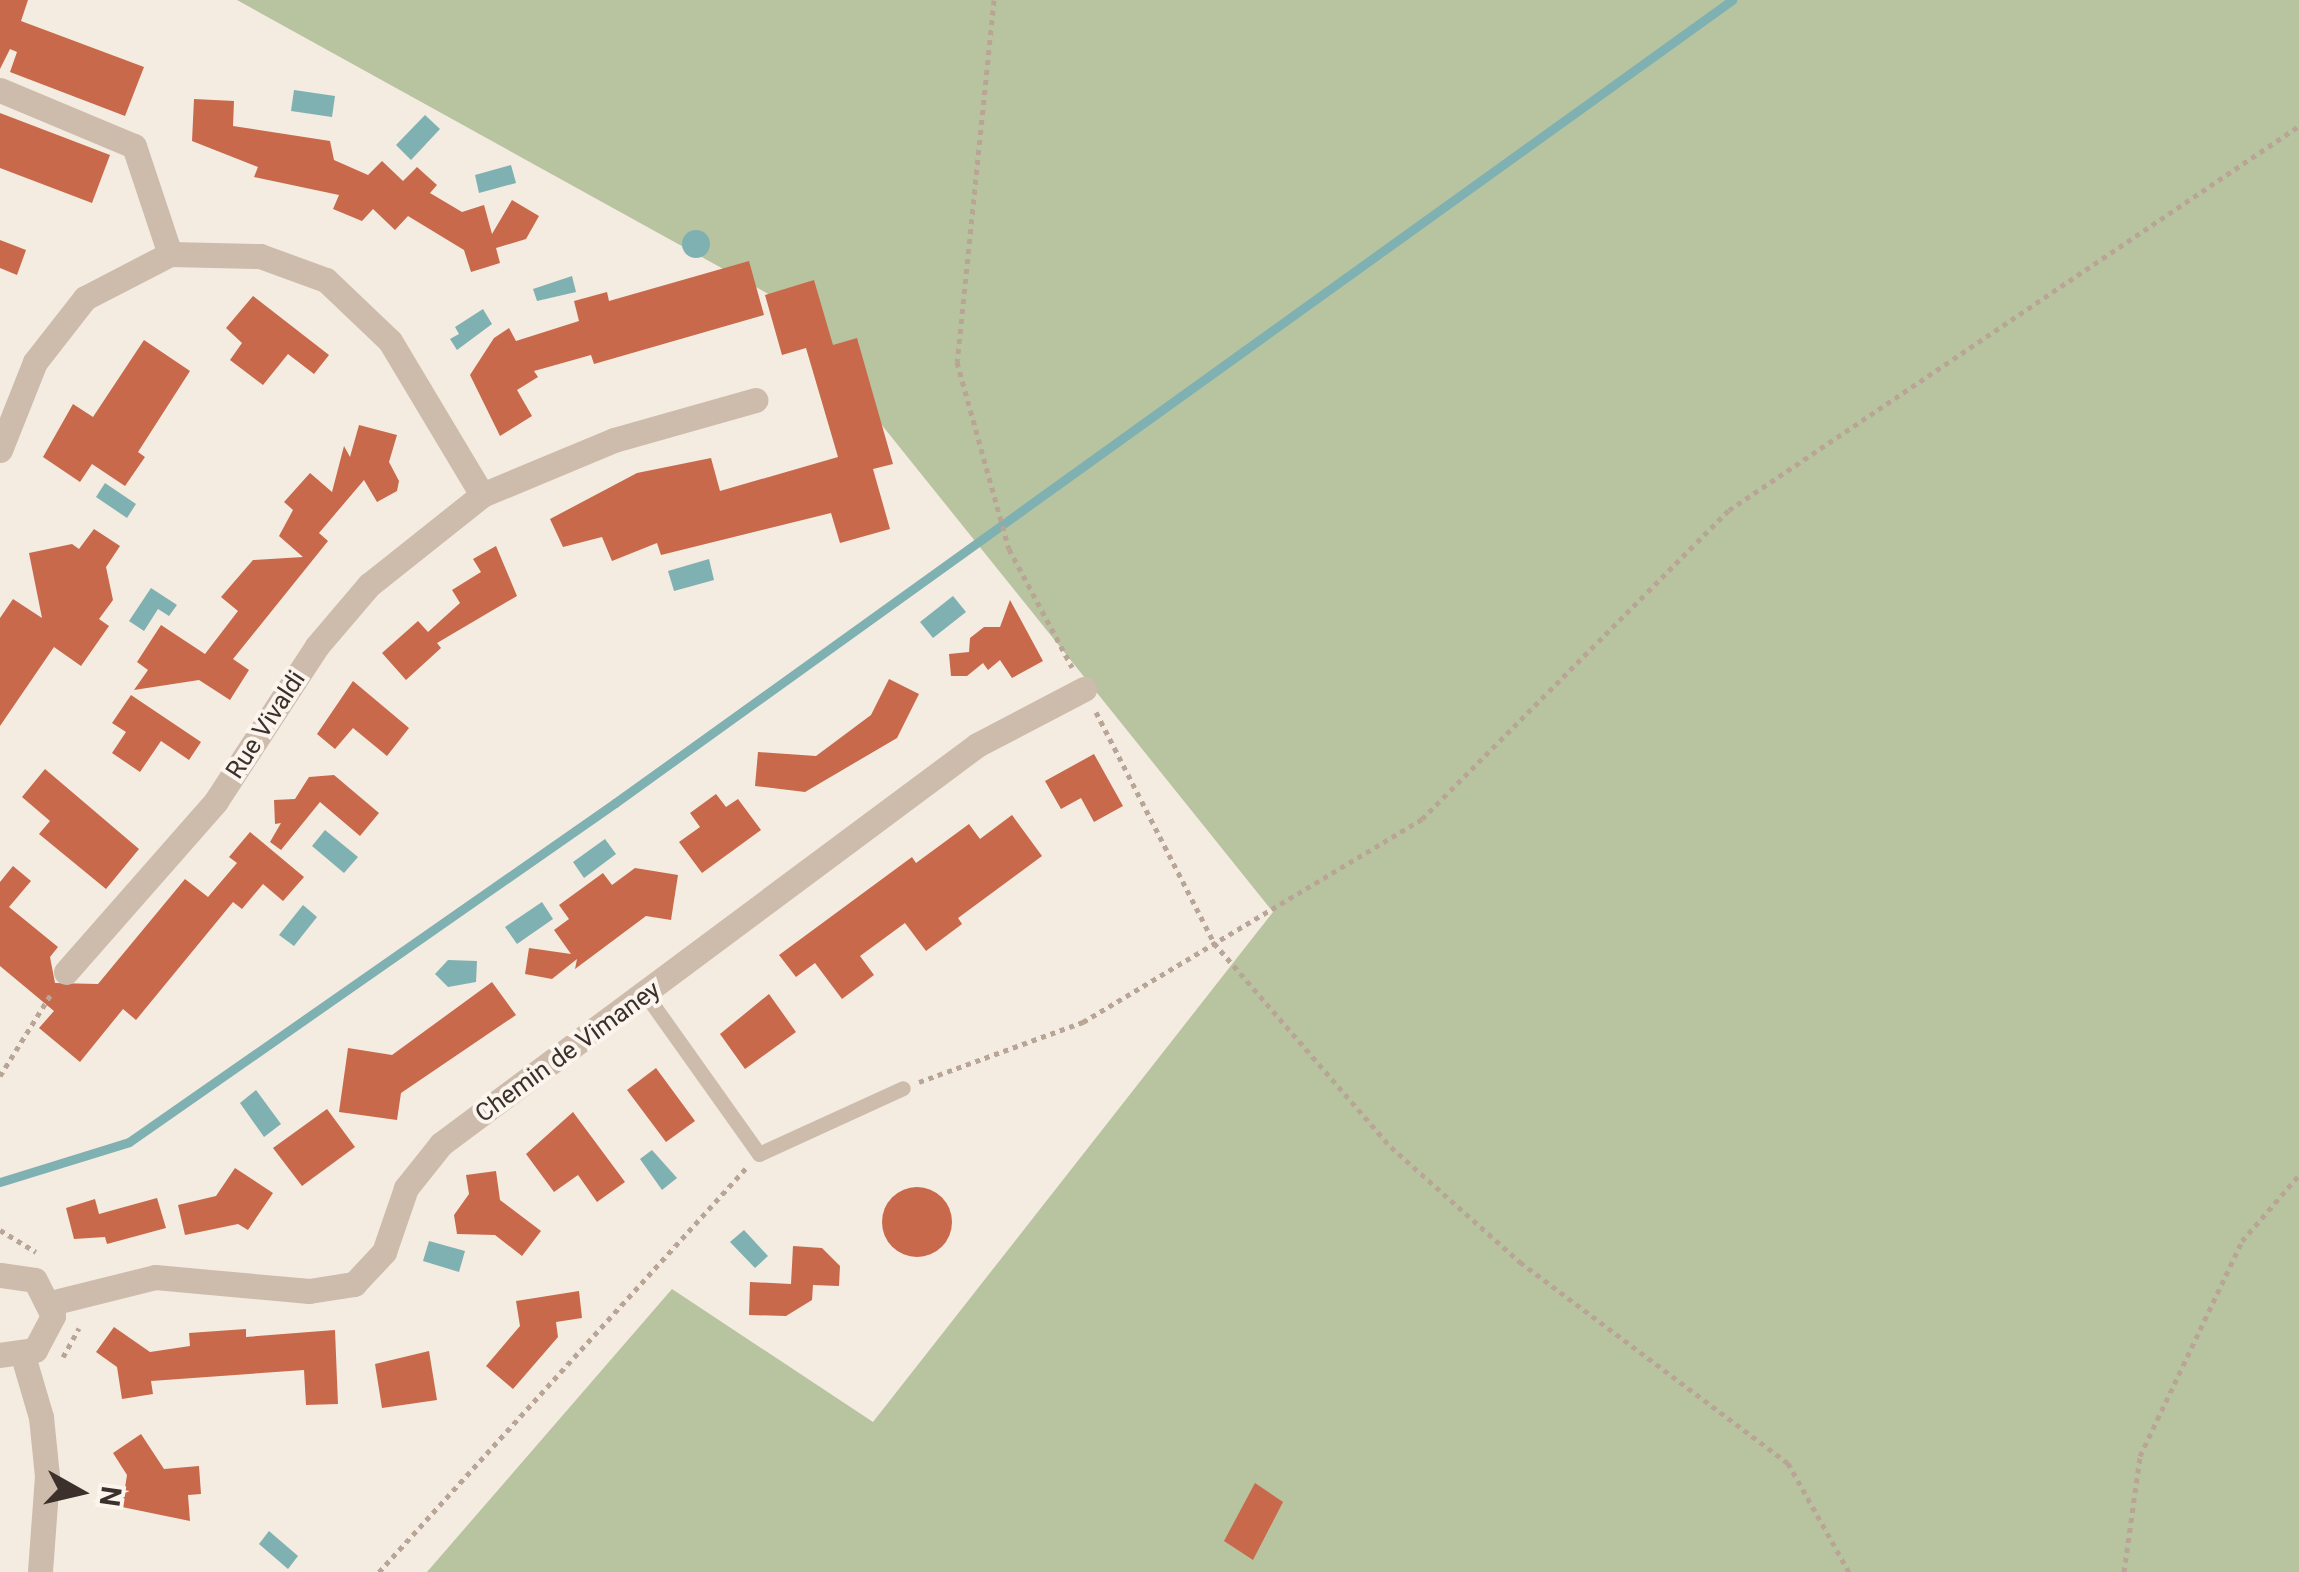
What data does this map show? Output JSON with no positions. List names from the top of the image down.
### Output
{
  "streets": {
    "street": ["Rue Vivaldi", "Chemin de Vimaney"]
  },
  "north": "right"
}
